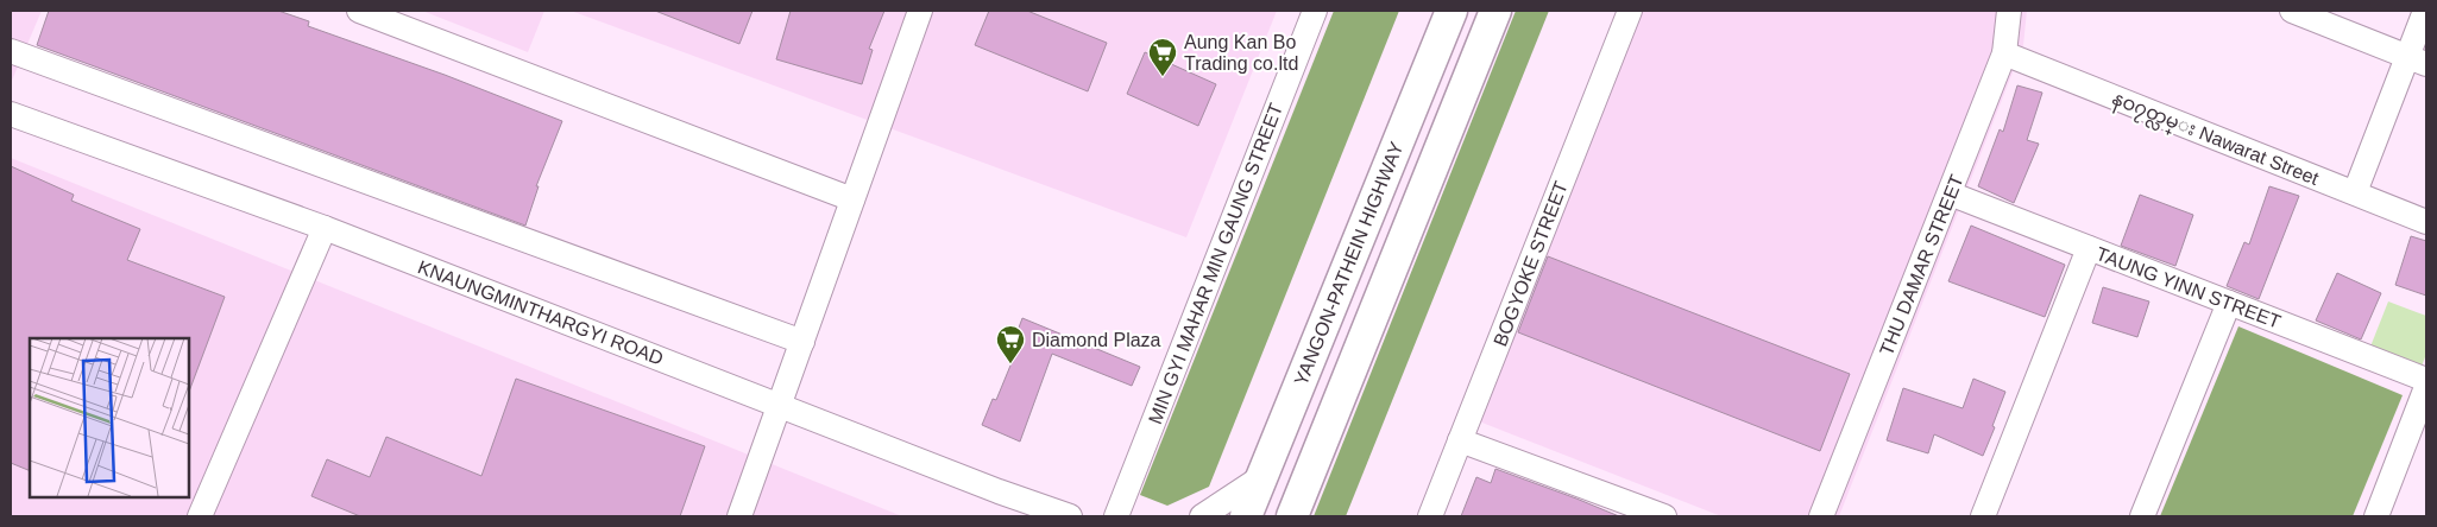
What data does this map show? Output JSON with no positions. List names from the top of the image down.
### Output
{
  "streets": {
    "main road": ["YANGON-PATHEIN HIGHWAY"],
    "street": [
      "နဝ၇တ္လမ္း Nawarat Street",
      "MIN GYI MAHAR MIN GAUNG STREET",
      "BOGYOKE STREET",
      "THU DAMAR STREET",
      "TAUNG YINN STREET",
      "KNAUNGMINTHARGYI ROAD"
    ]
  },
  "crossings": [
    ["နဝ၇တ္လမ္း Nawarat Street", "THU DAMAR STREET"],
    ["THU DAMAR STREET", "TAUNG YINN STREET"]
  ],
  "places": {
    "supermarket": ["Aung Kan Bo Trading co.ltd", "Diamond Plaza"]
  }
}
